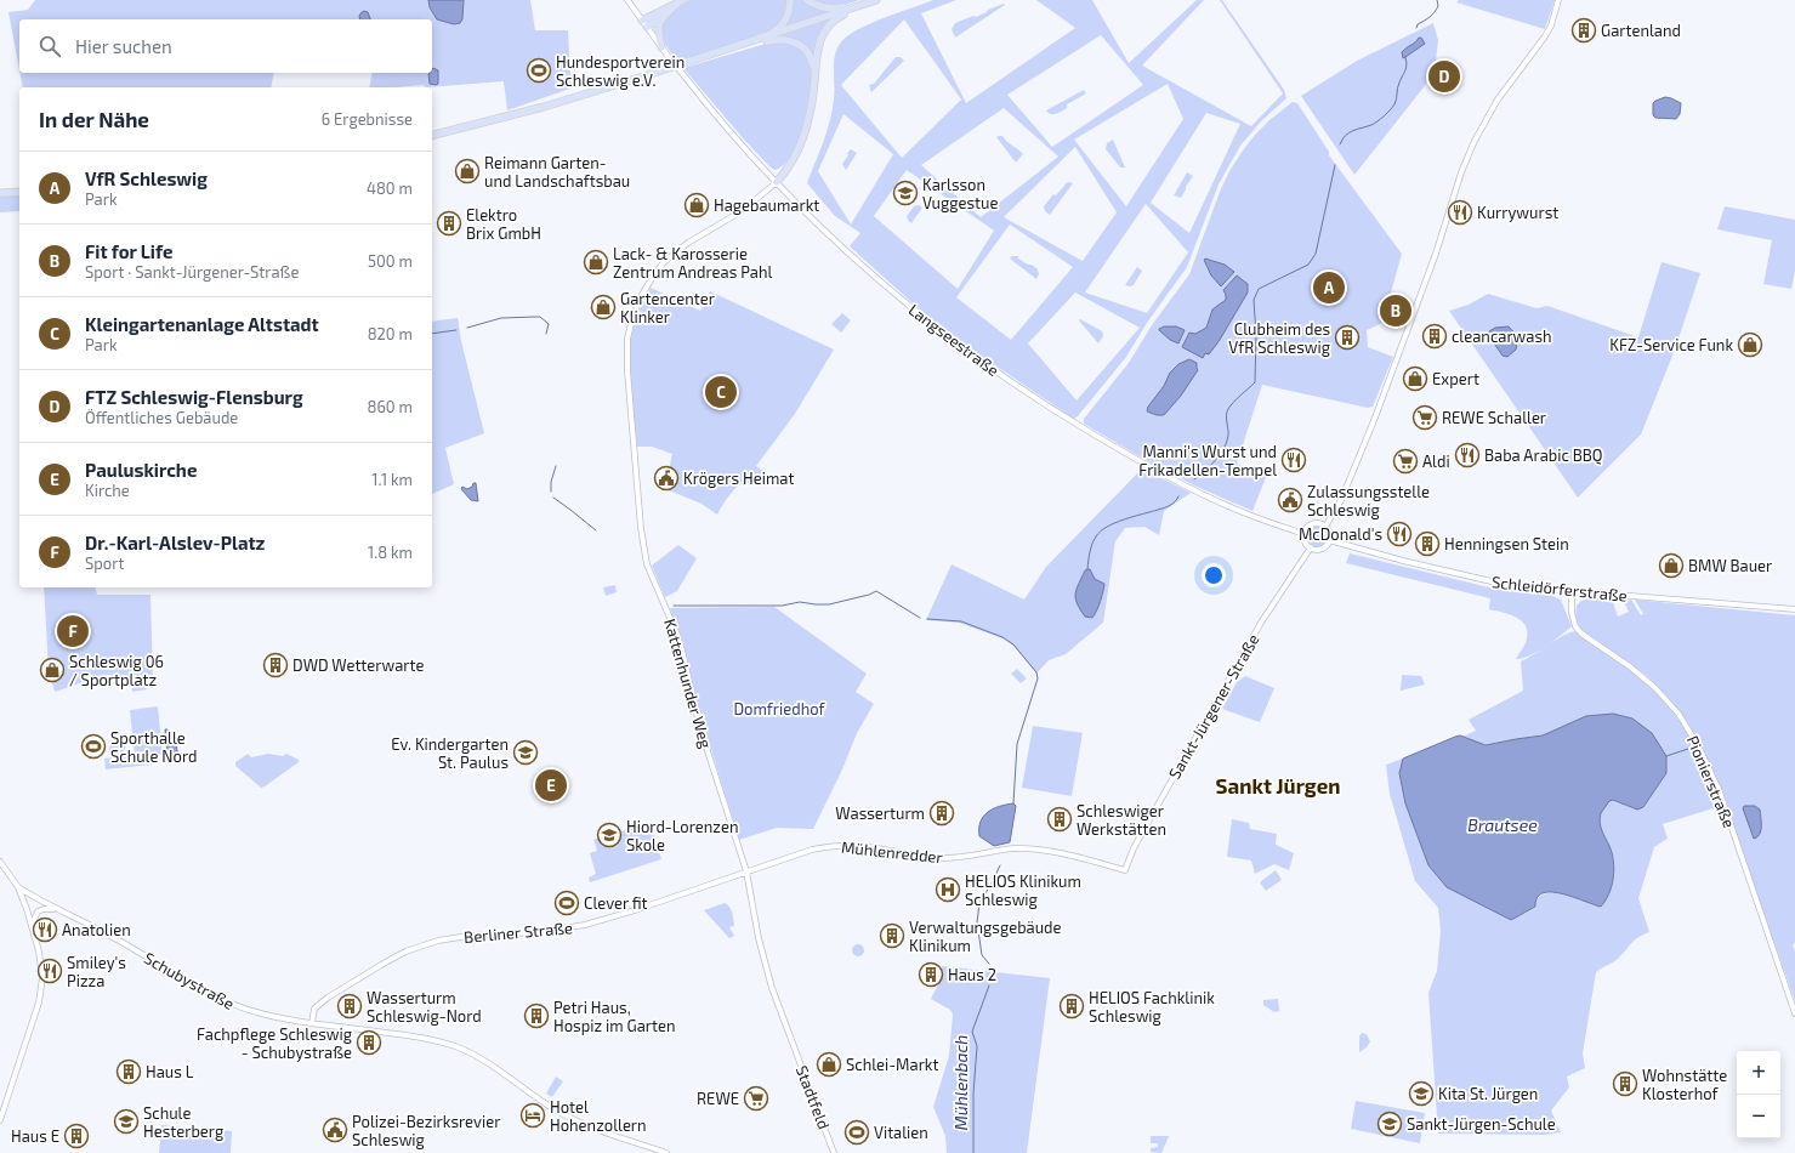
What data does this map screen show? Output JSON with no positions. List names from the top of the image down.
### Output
{
  "streets": {
    "street": [
      "Langseestraße",
      "Schleidörferstraße",
      "Kattenhunder Weg",
      "Sankt-Jürgener-Straße",
      "Pionierstraße",
      "Mühlenredder",
      "Berliner Straße",
      "Schubystraße",
      "Stadtfeld"
    ]
  },
  "crossings": [
    ["Langseestraße", "Schleidörferstraße"],
    ["Langseestraße", "Kattenhunder Weg"],
    ["Langseestraße", "Sankt-Jürgener-Straße"],
    ["Schleidörferstraße", "Sankt-Jürgener-Straße"],
    ["Schleidörferstraße", "Pionierstraße"],
    ["Kattenhunder Weg", "Mühlenredder"],
    ["Kattenhunder Weg", "Berliner Straße"],
    ["Kattenhunder Weg", "Stadtfeld"],
    ["Sankt-Jürgener-Straße", "Mühlenredder"],
    ["Mühlenredder", "Berliner Straße"],
    ["Berliner Straße", "Schubystraße"]
  ],
  "districts": ["Sankt Jürgen"],
  "water": ["Brautsee", "Mühlenbach"],
  "parks": ["Domfriedhof"],
  "places": {
    "building": [
      "Gartenland",
      "Elektro Brix GmbH",
      "cleancarwash",
      "Clubheim des VfR Schleswig",
      "Henningsen Stein",
      "DWD Wetterwarte",
      "Wasserturm",
      "Schleswiger Werkstätten",
      "Verwaltungsgebäude Klinikum",
      "Haus 2",
      "Wasserturm Schleswig-Nord",
      "HELIOS Fachklinik Schleswig",
      "Petri Haus, Hospiz im Garten",
      "Fachpflege Schleswig - Schubystraße",
      "Haus L",
      "Wohnstätte Klosterhof",
      "Haus E"
    ],
    "sports": [
      "Hundesportverein Schleswig e.V.",
      "Sporthalle Schule Nord",
      "Clever fit",
      "Vitalien"
    ],
    "shop": [
      "Reimann Garten- und Landschaftsbau",
      "Hagebaumarkt",
      "Lack- & Karosserie Zentrum Andreas Pahl",
      "Gartencenter Klinker",
      "KFZ-Service Funk",
      "Expert",
      "BMW Bauer",
      "Schleswig 06 / Sportplatz",
      "Schlei-Markt"
    ],
    "school or university": [
      "Karlsson Vuggestue",
      "Ev. Kindergarten St. Paulus",
      "Hiord-Lorenzen Skole",
      "Kita St. Jürgen",
      "Schule Hesterberg",
      "Sankt-Jürgen-Schule"
    ],
    "restaurant": [
      "Kurrywurst",
      "Baba Arabic BBQ",
      "Manni's Wurst und Frikadellen-Tempel",
      "McDonald's",
      "Anatolien",
      "Smiley's Pizza"
    ],
    "supermarket": ["REWE Schaller", "Aldi", "REWE"],
    "public building": ["Krögers Heimat", "Zulassungsstelle Schleswig", "Polizei-Bezirksrevier Schleswig"],
    "hospital": ["HELIOS Klinikum Schleswig"],
    "hotel": ["Hotel Hohenzollern"]
  },
  "page": {
    "search": "Hier suchen",
    "pins": [
      "D",
      "A",
      "B",
      "C",
      "F",
      "E"
    ],
    "heading": ["In der Nähe", "6 Ergebnisse"],
    "list": [
      {
        "mark": "A",
        "name": "VfR Schleswig",
        "note": "Park",
        "value": "480 m"
      },
      {
        "mark": "B",
        "name": "Fit for Life",
        "note": "Sport · Sankt-Jürgener-Straße",
        "value": "500 m"
      },
      {
        "mark": "C",
        "name": "Kleingartenanlage Altstadt",
        "note": "Park",
        "value": "820 m"
      },
      {
        "mark": "D",
        "name": "FTZ Schleswig-Flensburg",
        "note": "Öffentliches Gebäude",
        "value": "860 m"
      },
      {
        "mark": "E",
        "name": "Pauluskirche",
        "note": "Kirche",
        "value": "1.1 km"
      },
      {
        "mark": "F",
        "name": "Dr.-Karl-Alslev-Platz",
        "note": "Sport",
        "value": "1.8 km"
      }
    ],
    "map_buttons": ["+", "−"]
  }
}
